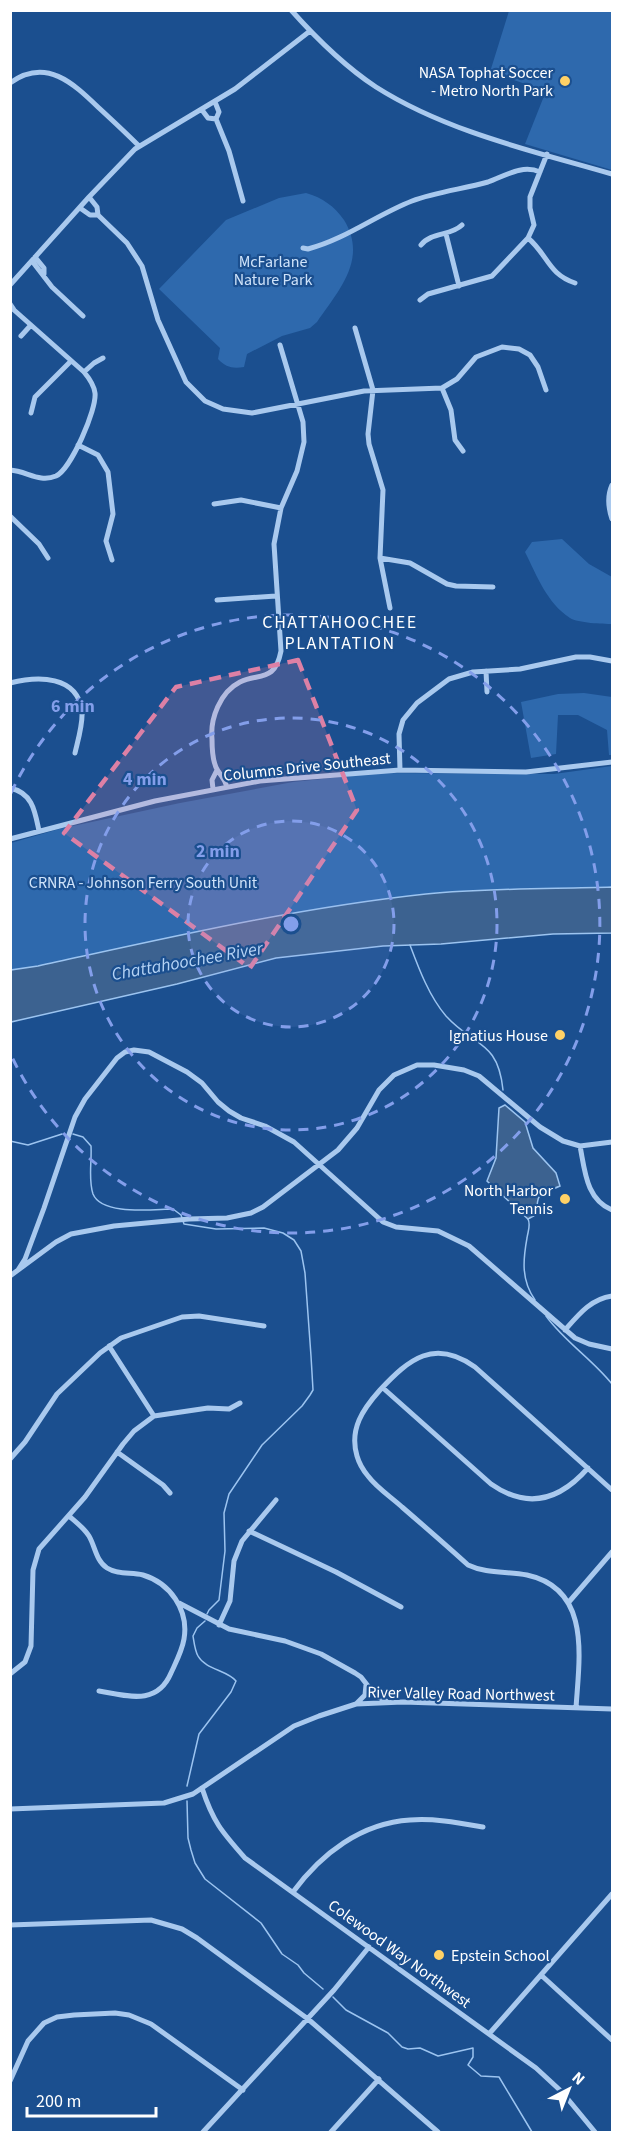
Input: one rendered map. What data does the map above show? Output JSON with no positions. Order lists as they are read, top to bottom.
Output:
{
  "streets": {
    "street": ["Columns Drive Southeast", "River Valley Road Northwest", "Colewood Way Northwest"]
  },
  "crossings": [
    ["River Valley Road Northwest", "Colewood Way Northwest"]
  ],
  "districts": ["CHATTAHOOCHEE PLANTATION"],
  "water": ["Chattahoochee River"],
  "parks": ["McFarlane Nature Park", "CRNRA - Johnson Ferry South Unit"],
  "places": [
    "NASA Tophat Soccer - Metro North Park",
    "Ignatius House",
    "North Harbor Tennis",
    "Epstein School"
  ],
  "scale_bar": "200 m",
  "north": "top right",
  "rings": ["6 min", "4 min", "2 min"]
}
